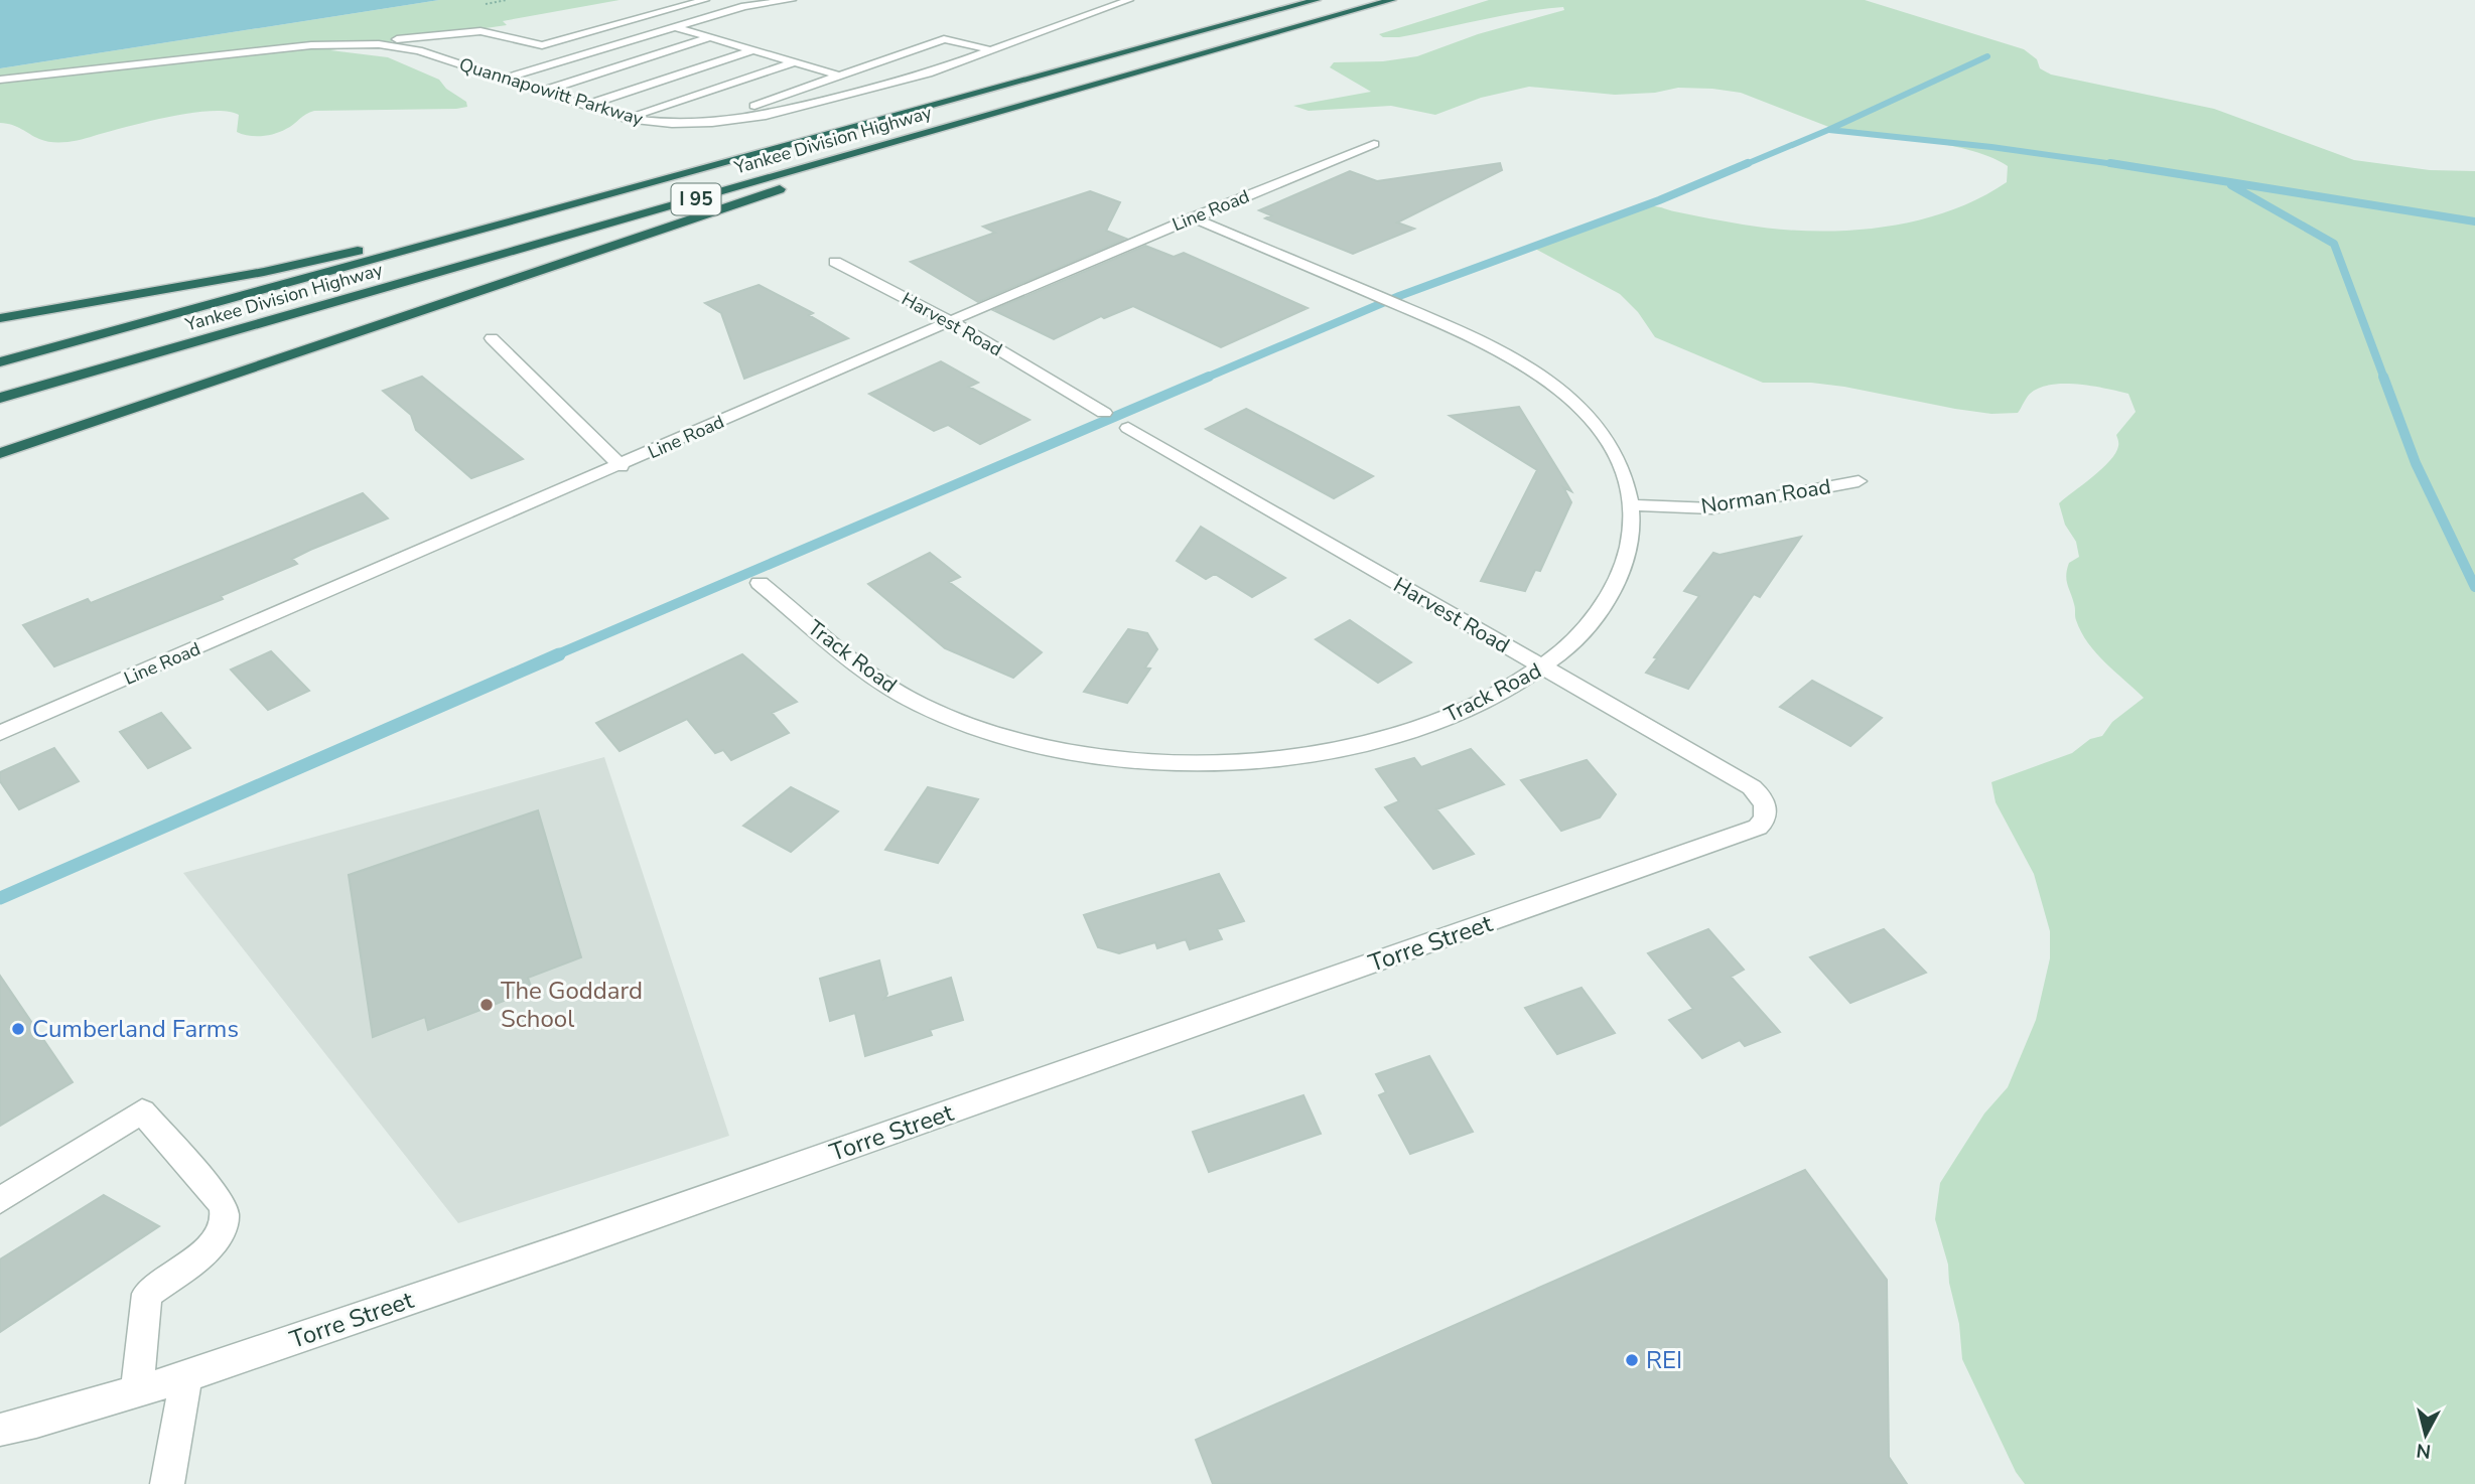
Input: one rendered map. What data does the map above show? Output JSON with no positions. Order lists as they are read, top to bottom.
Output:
{
  "streets": {
    "highway": ["Yankee Division Highway", "I 95"],
    "street": [
      "Quannapowitt Parkway",
      "Line Road",
      "Harvest Road",
      "Norman Road",
      "Track Road",
      "Torre Street"
    ]
  },
  "crossings": [
    ["Line Road", "Harvest Road"],
    ["Line Road", "Track Road"],
    ["Harvest Road", "Track Road"],
    ["Harvest Road", "Torre Street"],
    ["Norman Road", "Track Road"]
  ],
  "places": ["The Goddard School", "Cumberland Farms", "REI"],
  "north": "bottom"
}
